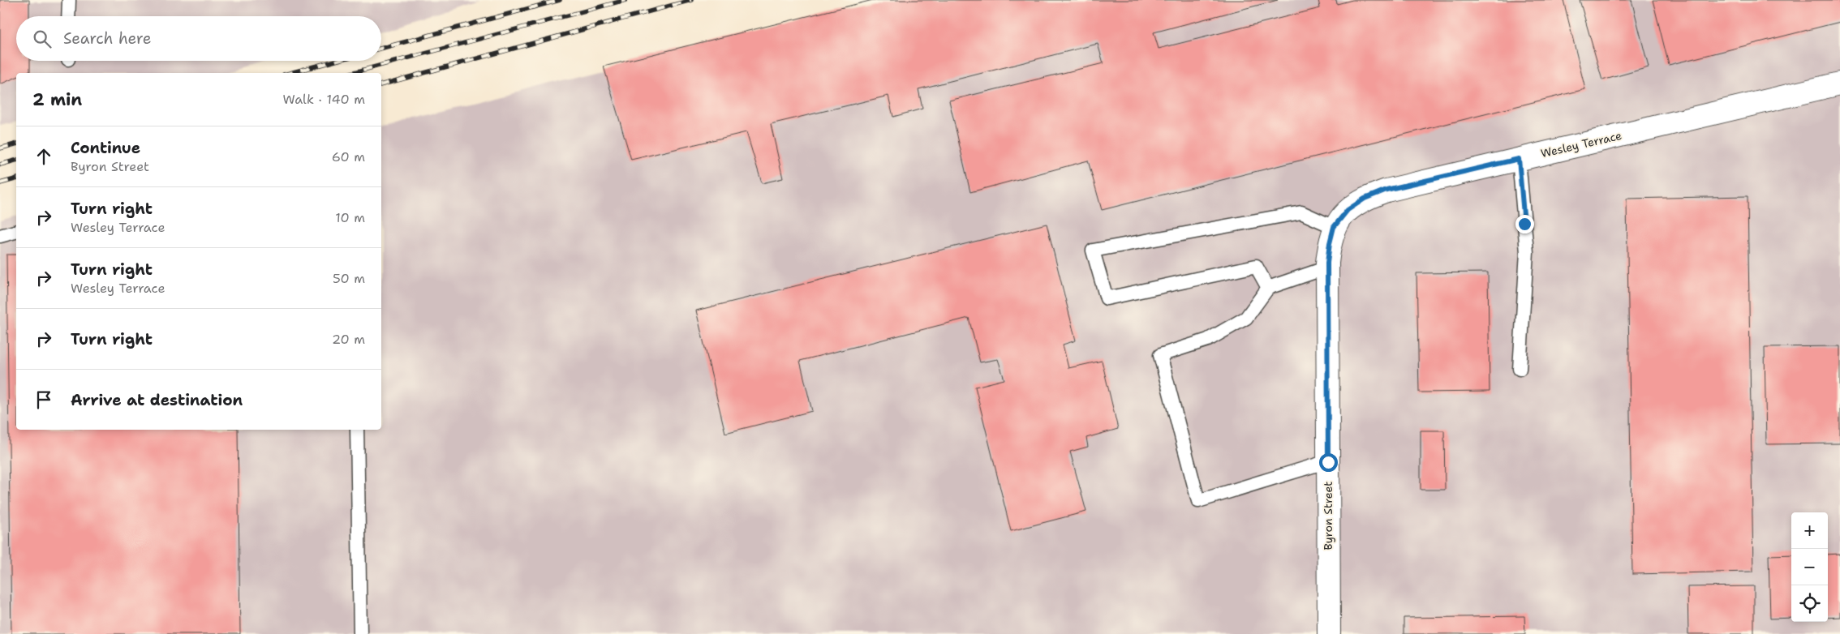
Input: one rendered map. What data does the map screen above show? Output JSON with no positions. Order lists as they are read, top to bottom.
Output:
{
  "streets": {
    "street": ["Wesley Terrace", "Byron Street"]
  },
  "crossings": [
    ["Wesley Terrace", "Byron Street"]
  ],
  "page": {
    "search": "Search here",
    "heading": ["2 min", "Walk · 140 m"],
    "list": [
      ["Continue", "Byron Street", "60 m"],
      ["Turn right", "Wesley Terrace", "10 m"],
      ["Turn right", "Wesley Terrace", "50 m"],
      ["Turn right", "20 m"],
      "Arrive at destination"
    ],
    "map_buttons": ["+", "−"]
  }
}
